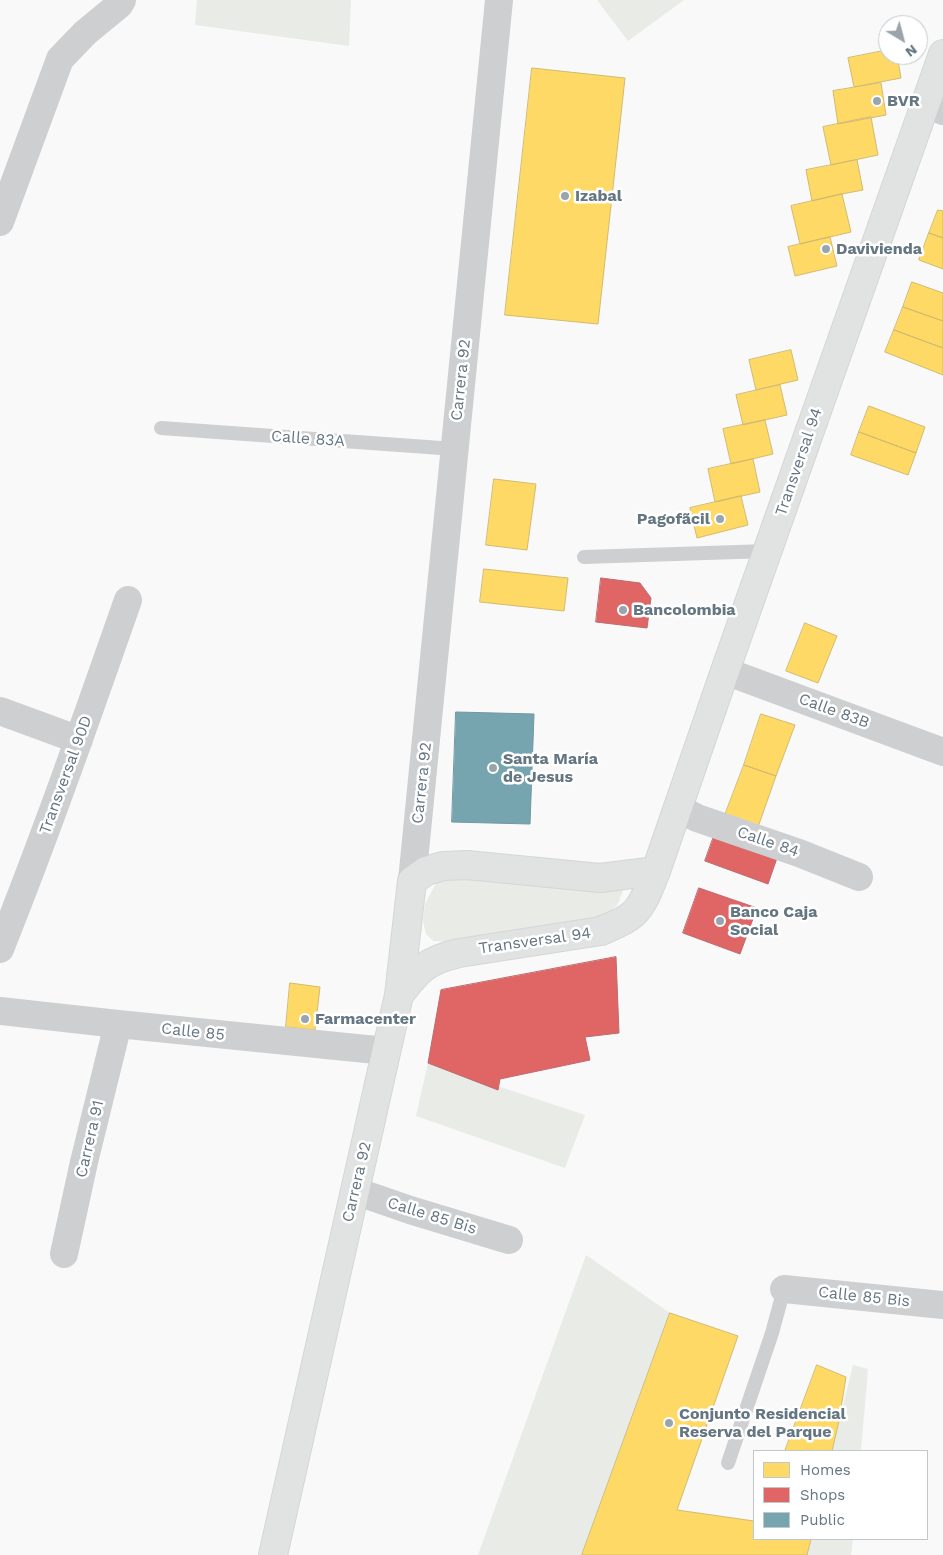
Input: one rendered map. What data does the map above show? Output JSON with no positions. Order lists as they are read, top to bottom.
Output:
{
  "streets": {
    "main road": ["Carrera 92", "Transversal 94"],
    "street": [
      "Calle 83B",
      "Transversal 90D",
      "Calle 84",
      "Calle 85",
      "Carrera 91",
      "Calle 85 Bis"
    ],
    "lane": ["Calle 83A"]
  },
  "crossings": [
    ["Carrera 92", "Calle 83A"],
    ["Carrera 92", "Transversal 94"],
    ["Carrera 92", "Calle 85"],
    ["Carrera 92", "Calle 85 Bis"],
    ["Transversal 94", "Calle 83B"],
    ["Transversal 94", "Calle 84"],
    ["Calle 85", "Carrera 91"]
  ],
  "places": [
    "BVR",
    "Izabal",
    "Davivienda",
    "Pagofãcil",
    "Bancolombia",
    "Santa María de Jesus",
    "Banco Caja Social",
    "Farmacenter",
    "Conjunto Residencial Reserva del Parque"
  ],
  "legend": ["Homes", "Shops", "Public"],
  "north": "bottom right"
}
